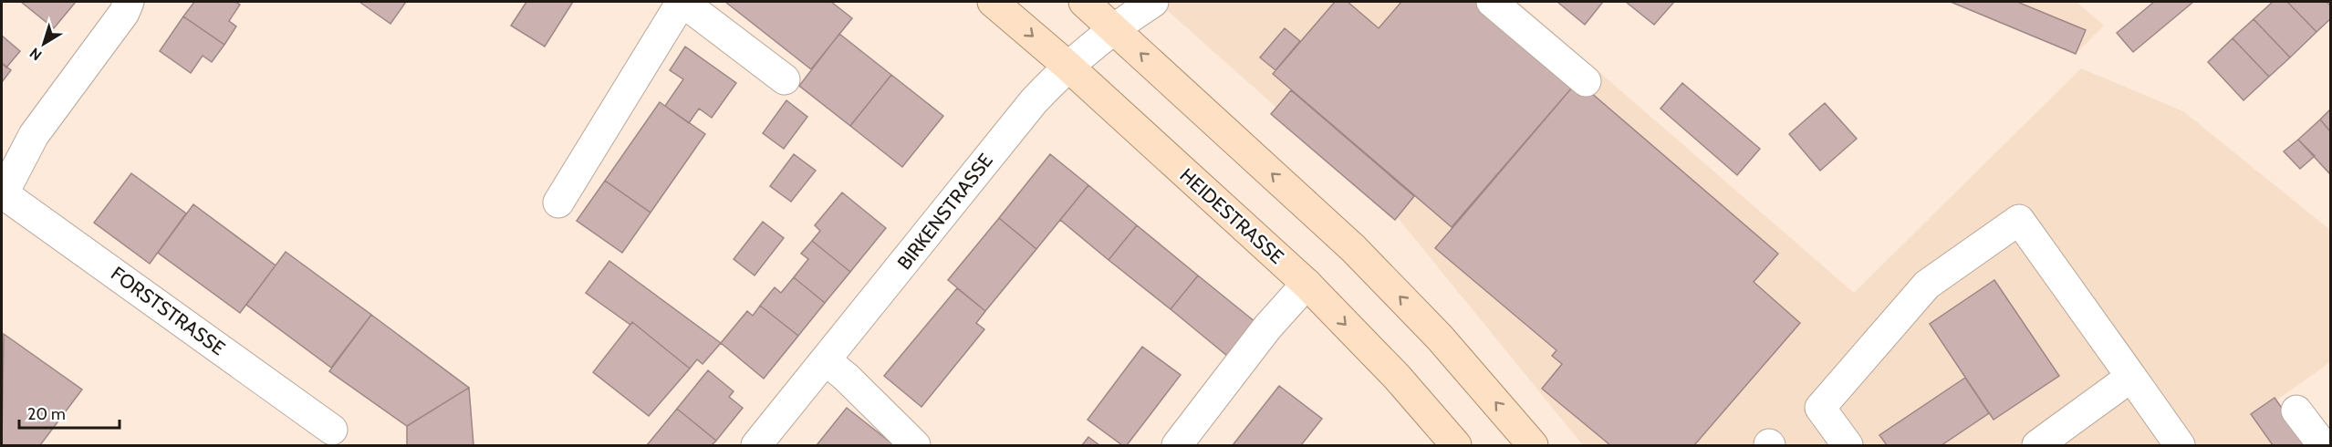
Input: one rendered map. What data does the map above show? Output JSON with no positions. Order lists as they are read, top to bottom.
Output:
{
  "streets": {
    "main road": ["HEIDESTRASSE"],
    "street": ["BIRKENSTRASSE", "FORSTSTRASSE"]
  },
  "crossings": [
    ["BIRKENSTRASSE", "HEIDESTRASSE"]
  ],
  "scale_bar": "20 m",
  "north": "bottom left"
}
